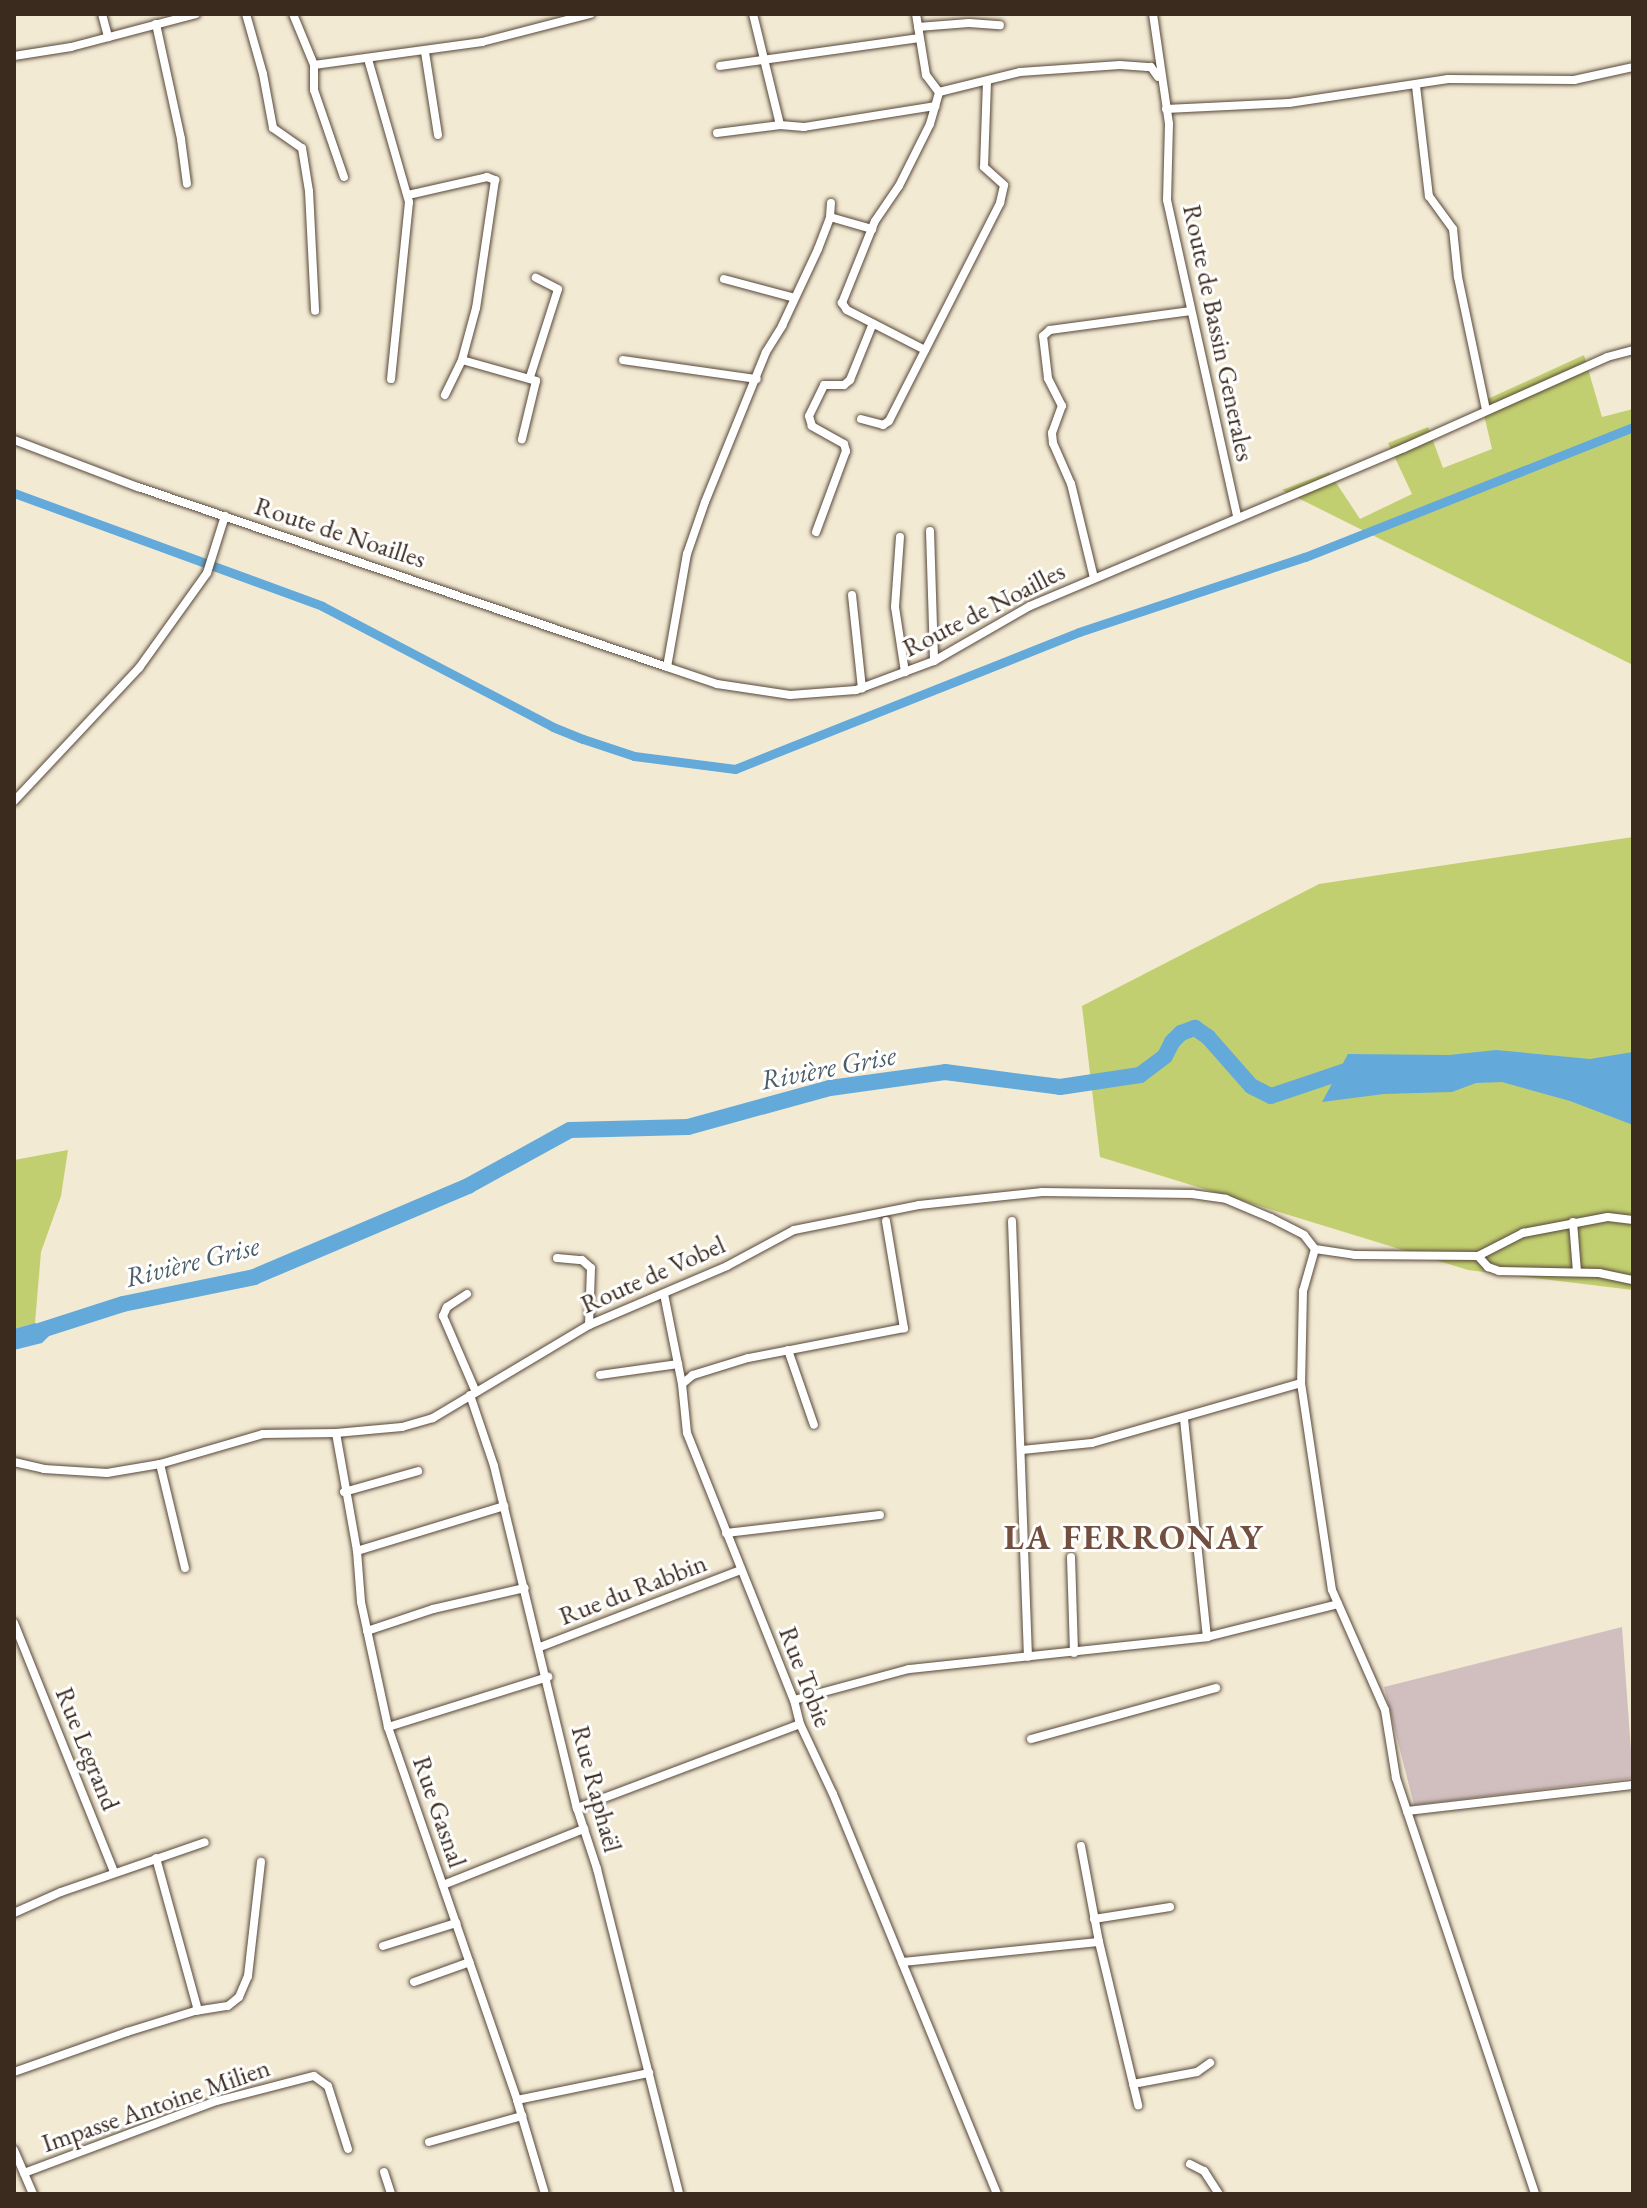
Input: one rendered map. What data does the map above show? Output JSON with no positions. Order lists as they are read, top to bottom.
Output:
{
  "streets": {
    "street": [
      "Route de Bassin Generales",
      "Route de Noailles",
      "Route de Vobel",
      "Rue du Rabbin",
      "Rue Tobie",
      "Rue Legrand",
      "Rue Raphaël",
      "Rue Gasnal",
      "Impasse Antoine Milien"
    ]
  },
  "crossings": [
    ["Route de Bassin Generales", "Route de Noailles"],
    ["Route de Vobel", "Rue Tobie"],
    ["Route de Vobel", "Rue Raphaël"],
    ["Route de Vobel", "Rue Gasnal"],
    ["Rue du Rabbin", "Rue Tobie"],
    ["Rue du Rabbin", "Rue Raphaël"]
  ],
  "districts": ["LA FERRONAY"],
  "water": ["Rivière Grise"]
}
